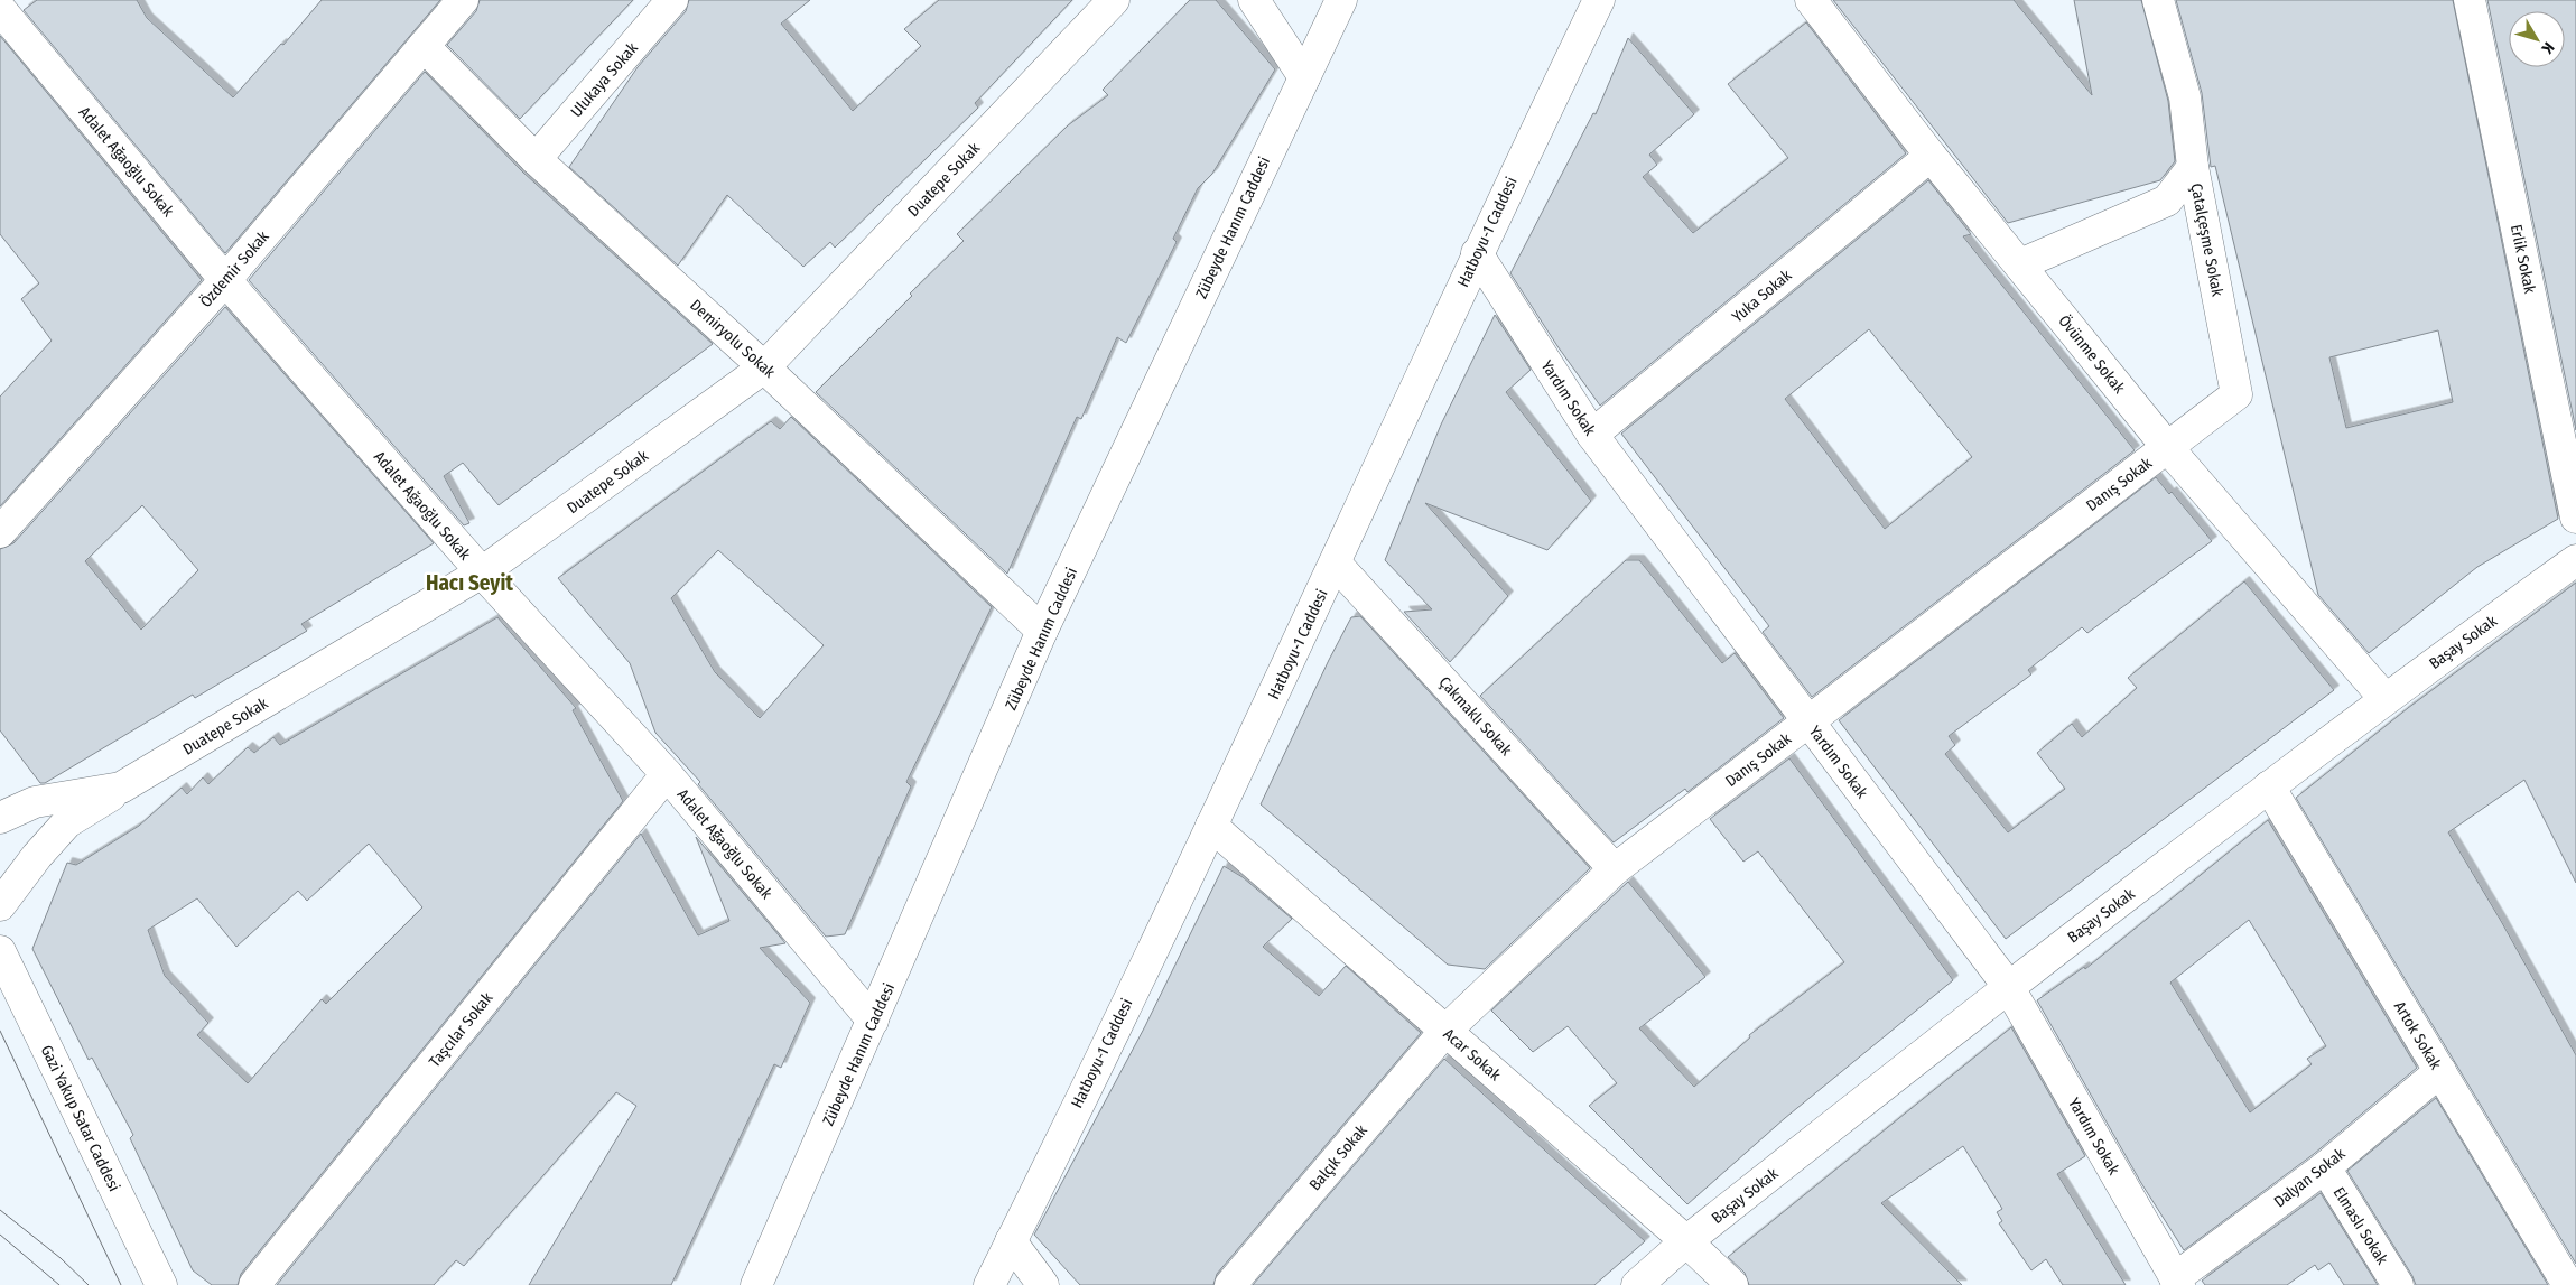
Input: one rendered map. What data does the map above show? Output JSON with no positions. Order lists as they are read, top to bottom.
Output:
{
  "streets": {
    "street": [
      "Ulukaya Sokak",
      "Adalet Ağaoğlu Sokak",
      "Duatepe Sokak",
      "Zübeyde Hanım Caddesi",
      "Hatboyu-1 Caddesi",
      "Çatalçeşme Sokak",
      "Erlik Sokak",
      "Özdemir Sokak",
      "Yuka Sokak",
      "Demiryolu Sokak",
      "Övünme Sokak",
      "Yardım Sokak",
      "Danış Sokak",
      "Başay Sokak",
      "Çakmaklı Sokak",
      "Taşcılar Sokak",
      "Artok Sokak",
      "Acar Sokak",
      "Gazi Yakup Satar Caddesi",
      "Balçık Sokak",
      "Dalyan Sokak",
      "Elmaslı Sokak"
    ]
  },
  "crossings": [
    ["Ulukaya Sokak", "Demiryolu Sokak"],
    ["Adalet Ağaoğlu Sokak", "Duatepe Sokak"],
    ["Adalet Ağaoğlu Sokak", "Zübeyde Hanım Caddesi"],
    ["Adalet Ağaoğlu Sokak", "Özdemir Sokak"],
    ["Adalet Ağaoğlu Sokak", "Taşcılar Sokak"],
    ["Duatepe Sokak", "Demiryolu Sokak"],
    ["Zübeyde Hanım Caddesi", "Demiryolu Sokak"],
    ["Hatboyu-1 Caddesi", "Yardım Sokak"],
    ["Hatboyu-1 Caddesi", "Çakmaklı Sokak"],
    ["Hatboyu-1 Caddesi", "Acar Sokak"],
    ["Çatalçeşme Sokak", "Övünme Sokak"],
    ["Çatalçeşme Sokak", "Danış Sokak"],
    ["Özdemir Sokak", "Demiryolu Sokak"],
    ["Yuka Sokak", "Övünme Sokak"],
    ["Yuka Sokak", "Yardım Sokak"],
    ["Övünme Sokak", "Danış Sokak"],
    ["Övünme Sokak", "Başay Sokak"],
    ["Yardım Sokak", "Danış Sokak"],
    ["Yardım Sokak", "Başay Sokak"],
    ["Yardım Sokak", "Dalyan Sokak"],
    ["Danış Sokak", "Çakmaklı Sokak"],
    ["Danış Sokak", "Acar Sokak"],
    ["Danış Sokak", "Balçık Sokak"],
    ["Başay Sokak", "Artok Sokak"],
    ["Başay Sokak", "Acar Sokak"],
    ["Artok Sokak", "Dalyan Sokak"],
    ["Acar Sokak", "Balçık Sokak"],
    ["Dalyan Sokak", "Elmaslı Sokak"]
  ],
  "districts": ["Hacı Seyit"],
  "north": "bottom right"
}
